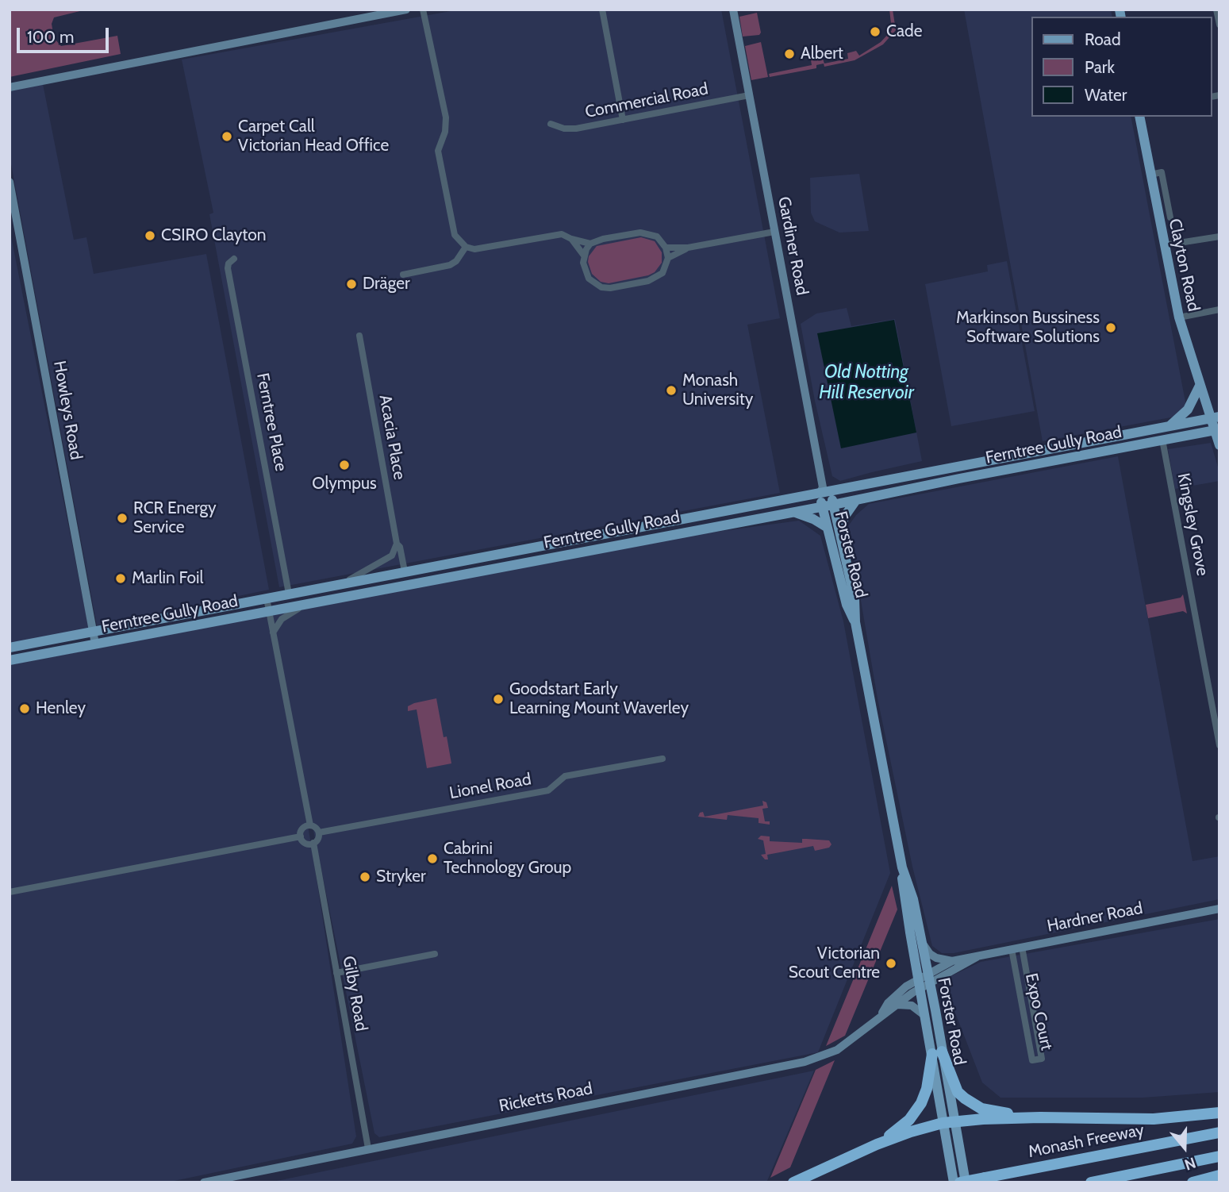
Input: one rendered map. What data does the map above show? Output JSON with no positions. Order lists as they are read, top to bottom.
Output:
{
  "streets": {
    "highway": ["Monash Freeway"],
    "main road": ["Clayton Road", "Ferntree Gully Road", "Forster Road"],
    "street": [
      "Commercial Road",
      "Gardiner Road",
      "Howleys Road",
      "Ferntree Place",
      "Acacia Place",
      "Kingsley Grove",
      "Lionel Road",
      "Hardner Road",
      "Gilby Road",
      "Expo Court",
      "Ricketts Road"
    ]
  },
  "crossings": [
    ["Commercial Road", "Gardiner Road"],
    ["Gardiner Road", "Ferntree Gully Road"],
    ["Gardiner Road", "Forster Road"],
    ["Clayton Road", "Ferntree Gully Road"],
    ["Howleys Road", "Ferntree Gully Road"],
    ["Ferntree Place", "Ferntree Gully Road"],
    ["Acacia Place", "Ferntree Gully Road"],
    ["Ferntree Gully Road", "Kingsley Grove"],
    ["Ferntree Gully Road", "Forster Road"],
    ["Forster Road", "Hardner Road"],
    ["Forster Road", "Ricketts Road"],
    ["Lionel Road", "Gilby Road"],
    ["Hardner Road", "Expo Court"],
    ["Hardner Road", "Ricketts Road"],
    ["Gilby Road", "Ricketts Road"]
  ],
  "water": ["Old Notting Hill Reservoir"],
  "places": [
    "Cade",
    "Albert",
    "Carpet Call Victorian Head Office",
    "CSIRO Clayton",
    "Dräger",
    "Markinson Bussiness Software Solutions",
    "Monash University",
    "Olympus",
    "RCR Energy Service",
    "Marlin Foil",
    "Goodstart Early Learning Mount Waverley",
    "Henley",
    "Cabrini Technology Group",
    "Stryker",
    "Victorian Scout Centre"
  ],
  "legend": ["Road", "Park", "Water"],
  "scale_bar": "100 m",
  "north": "bottom"
}
